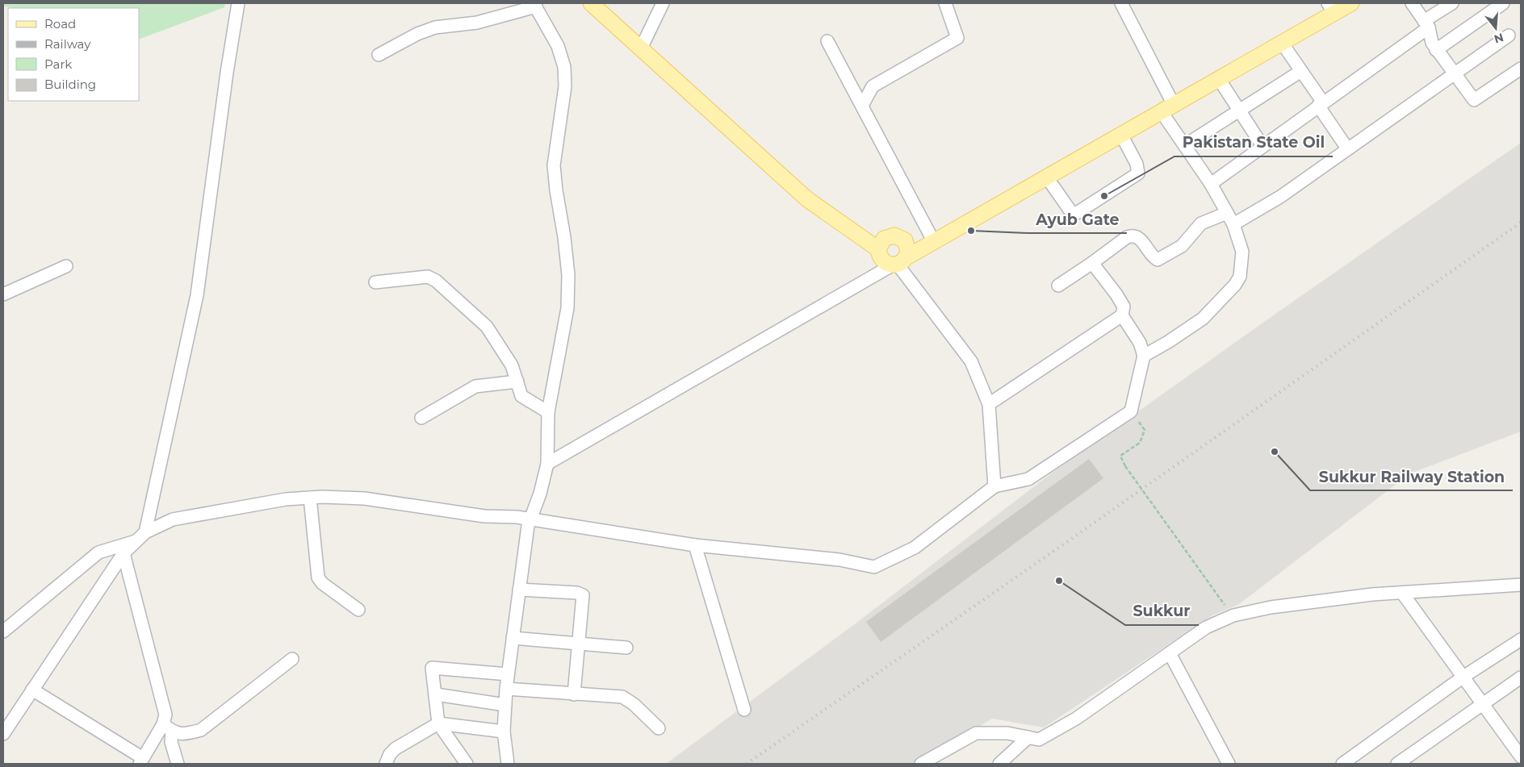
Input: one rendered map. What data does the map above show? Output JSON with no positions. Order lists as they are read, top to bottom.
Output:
{
  "places": [
    "Pakistan State Oil",
    "Ayub Gate",
    "Sukkur Railway Station",
    "Sukkur"
  ],
  "legend": [
    "Road",
    "Railway",
    "Park",
    "Building"
  ],
  "north": "bottom"
}
